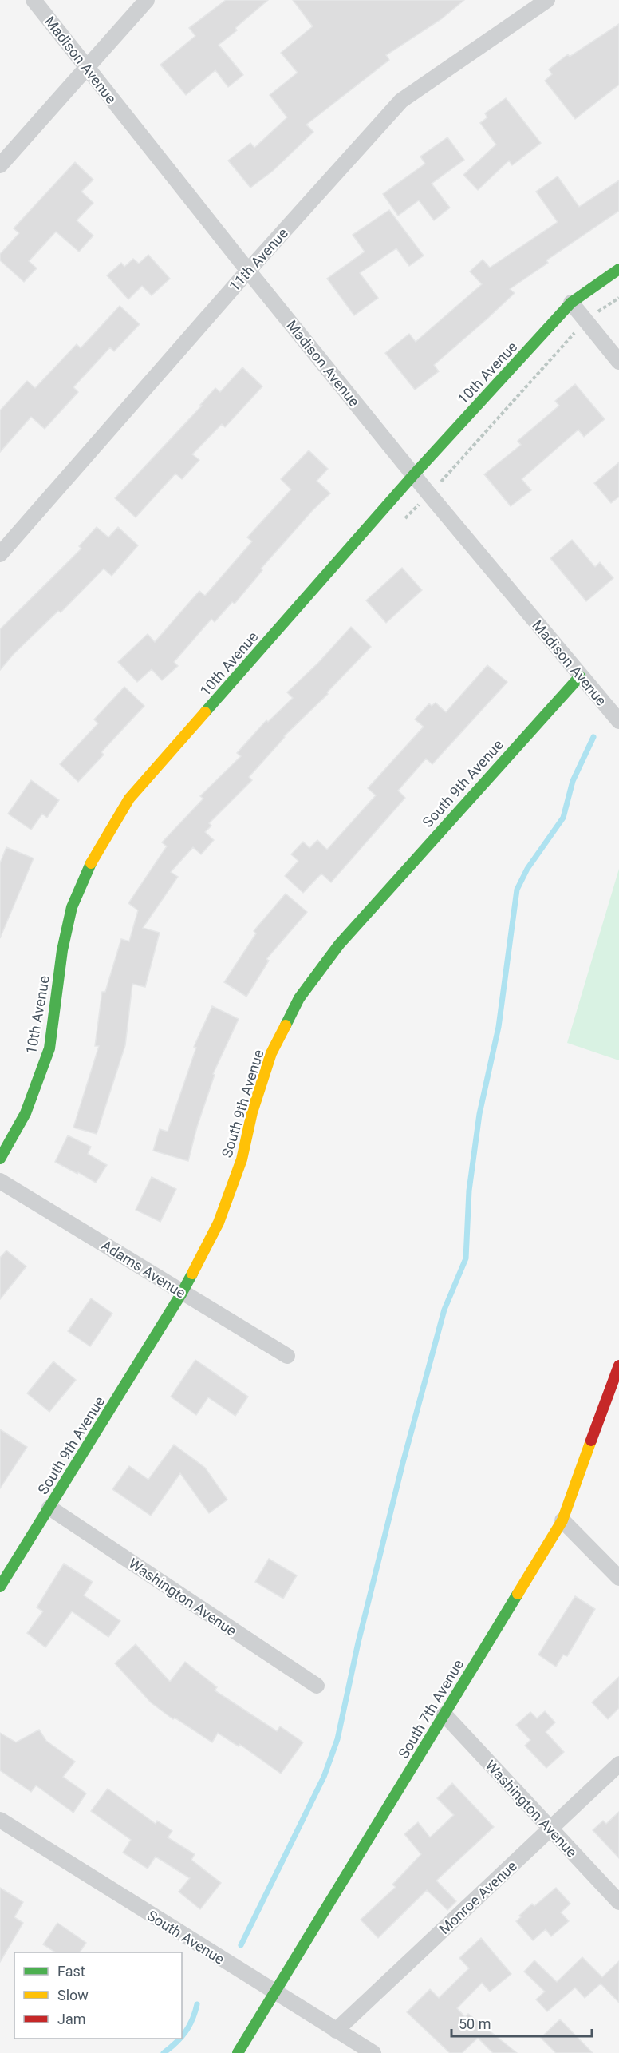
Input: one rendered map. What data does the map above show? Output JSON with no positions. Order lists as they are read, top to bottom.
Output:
{
  "streets": {
    "street": [
      "Madison Avenue",
      "11th Avenue",
      "10th Avenue",
      "South 9th Avenue",
      "Adams Avenue",
      "Washington Avenue",
      "South 7th Avenue",
      "Monroe Avenue",
      "South Avenue"
    ]
  },
  "crossings": [
    ["Madison Avenue", "11th Avenue"],
    ["Madison Avenue", "10th Avenue"],
    ["Madison Avenue", "South 9th Avenue"],
    ["South 9th Avenue", "Adams Avenue"],
    ["South 9th Avenue", "Washington Avenue"],
    ["Washington Avenue", "South 7th Avenue"],
    ["Washington Avenue", "Monroe Avenue"],
    ["South 7th Avenue", "South Avenue"],
    ["Monroe Avenue", "South Avenue"]
  ],
  "legend": ["Fast", "Slow", "Jam"],
  "scale_bar": "50 m"
}
